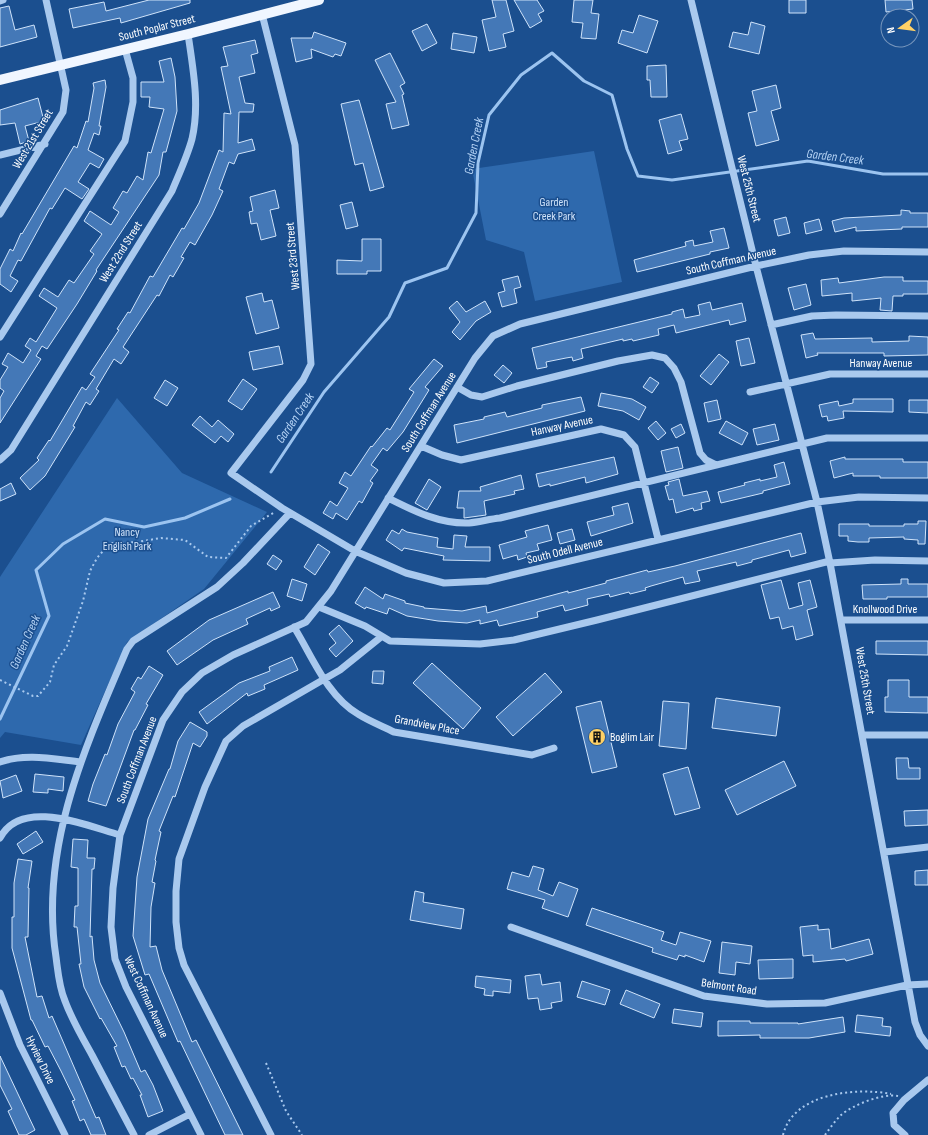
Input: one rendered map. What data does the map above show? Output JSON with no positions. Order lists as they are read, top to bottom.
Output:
{
  "streets": {
    "main road": ["South Poplar Street"],
    "street": [
      "West 21st Street",
      "West 25th Street",
      "West 22nd Street",
      "West 23rd Street",
      "South Coffman Avenue",
      "Hanway Avenue",
      "South Odell Avenue",
      "Knollwood Drive",
      "Grandview Place",
      "Belmont Road",
      "West Coffman Avenue",
      "Hyview Drive"
    ]
  },
  "crossings": [
    ["South Poplar Street", "West 21st Street"],
    ["South Poplar Street", "West 22nd Street"],
    ["South Poplar Street", "West 23rd Street"],
    ["West 25th Street", "South Coffman Avenue"],
    ["West 25th Street", "Hanway Avenue"],
    ["West 25th Street", "South Odell Avenue"],
    ["West 25th Street", "Knollwood Drive"],
    ["West 25th Street", "Belmont Road"],
    ["West 23rd Street", "South Odell Avenue"],
    ["South Coffman Avenue", "Hanway Avenue"],
    ["South Coffman Avenue", "South Odell Avenue"],
    ["South Coffman Avenue", "Grandview Place"],
    ["South Coffman Avenue", "West Coffman Avenue"],
    ["Hanway Avenue", "South Odell Avenue"]
  ],
  "water": ["Garden Creek"],
  "parks": ["Garden Creek Park", "Nancy English Park"],
  "places": {
    "building": ["Boglim Lair"]
  },
  "north": "left"
}
